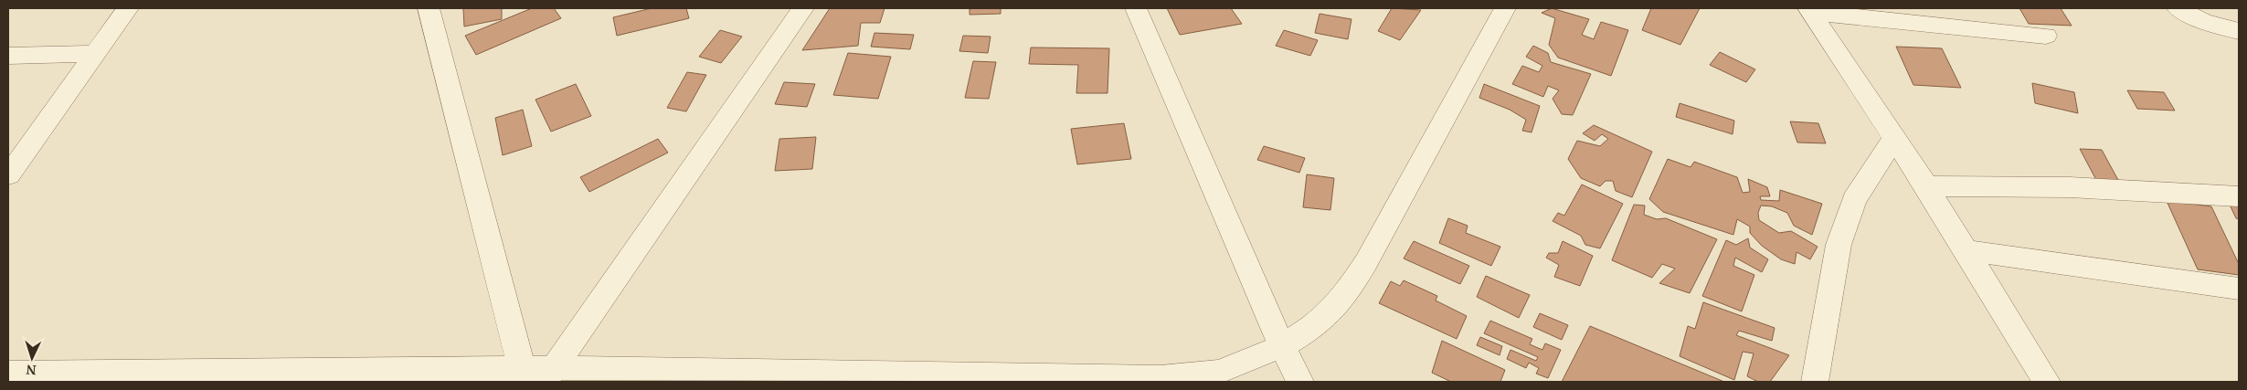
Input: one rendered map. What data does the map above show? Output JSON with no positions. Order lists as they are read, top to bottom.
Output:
{
  "north": "bottom"
}
